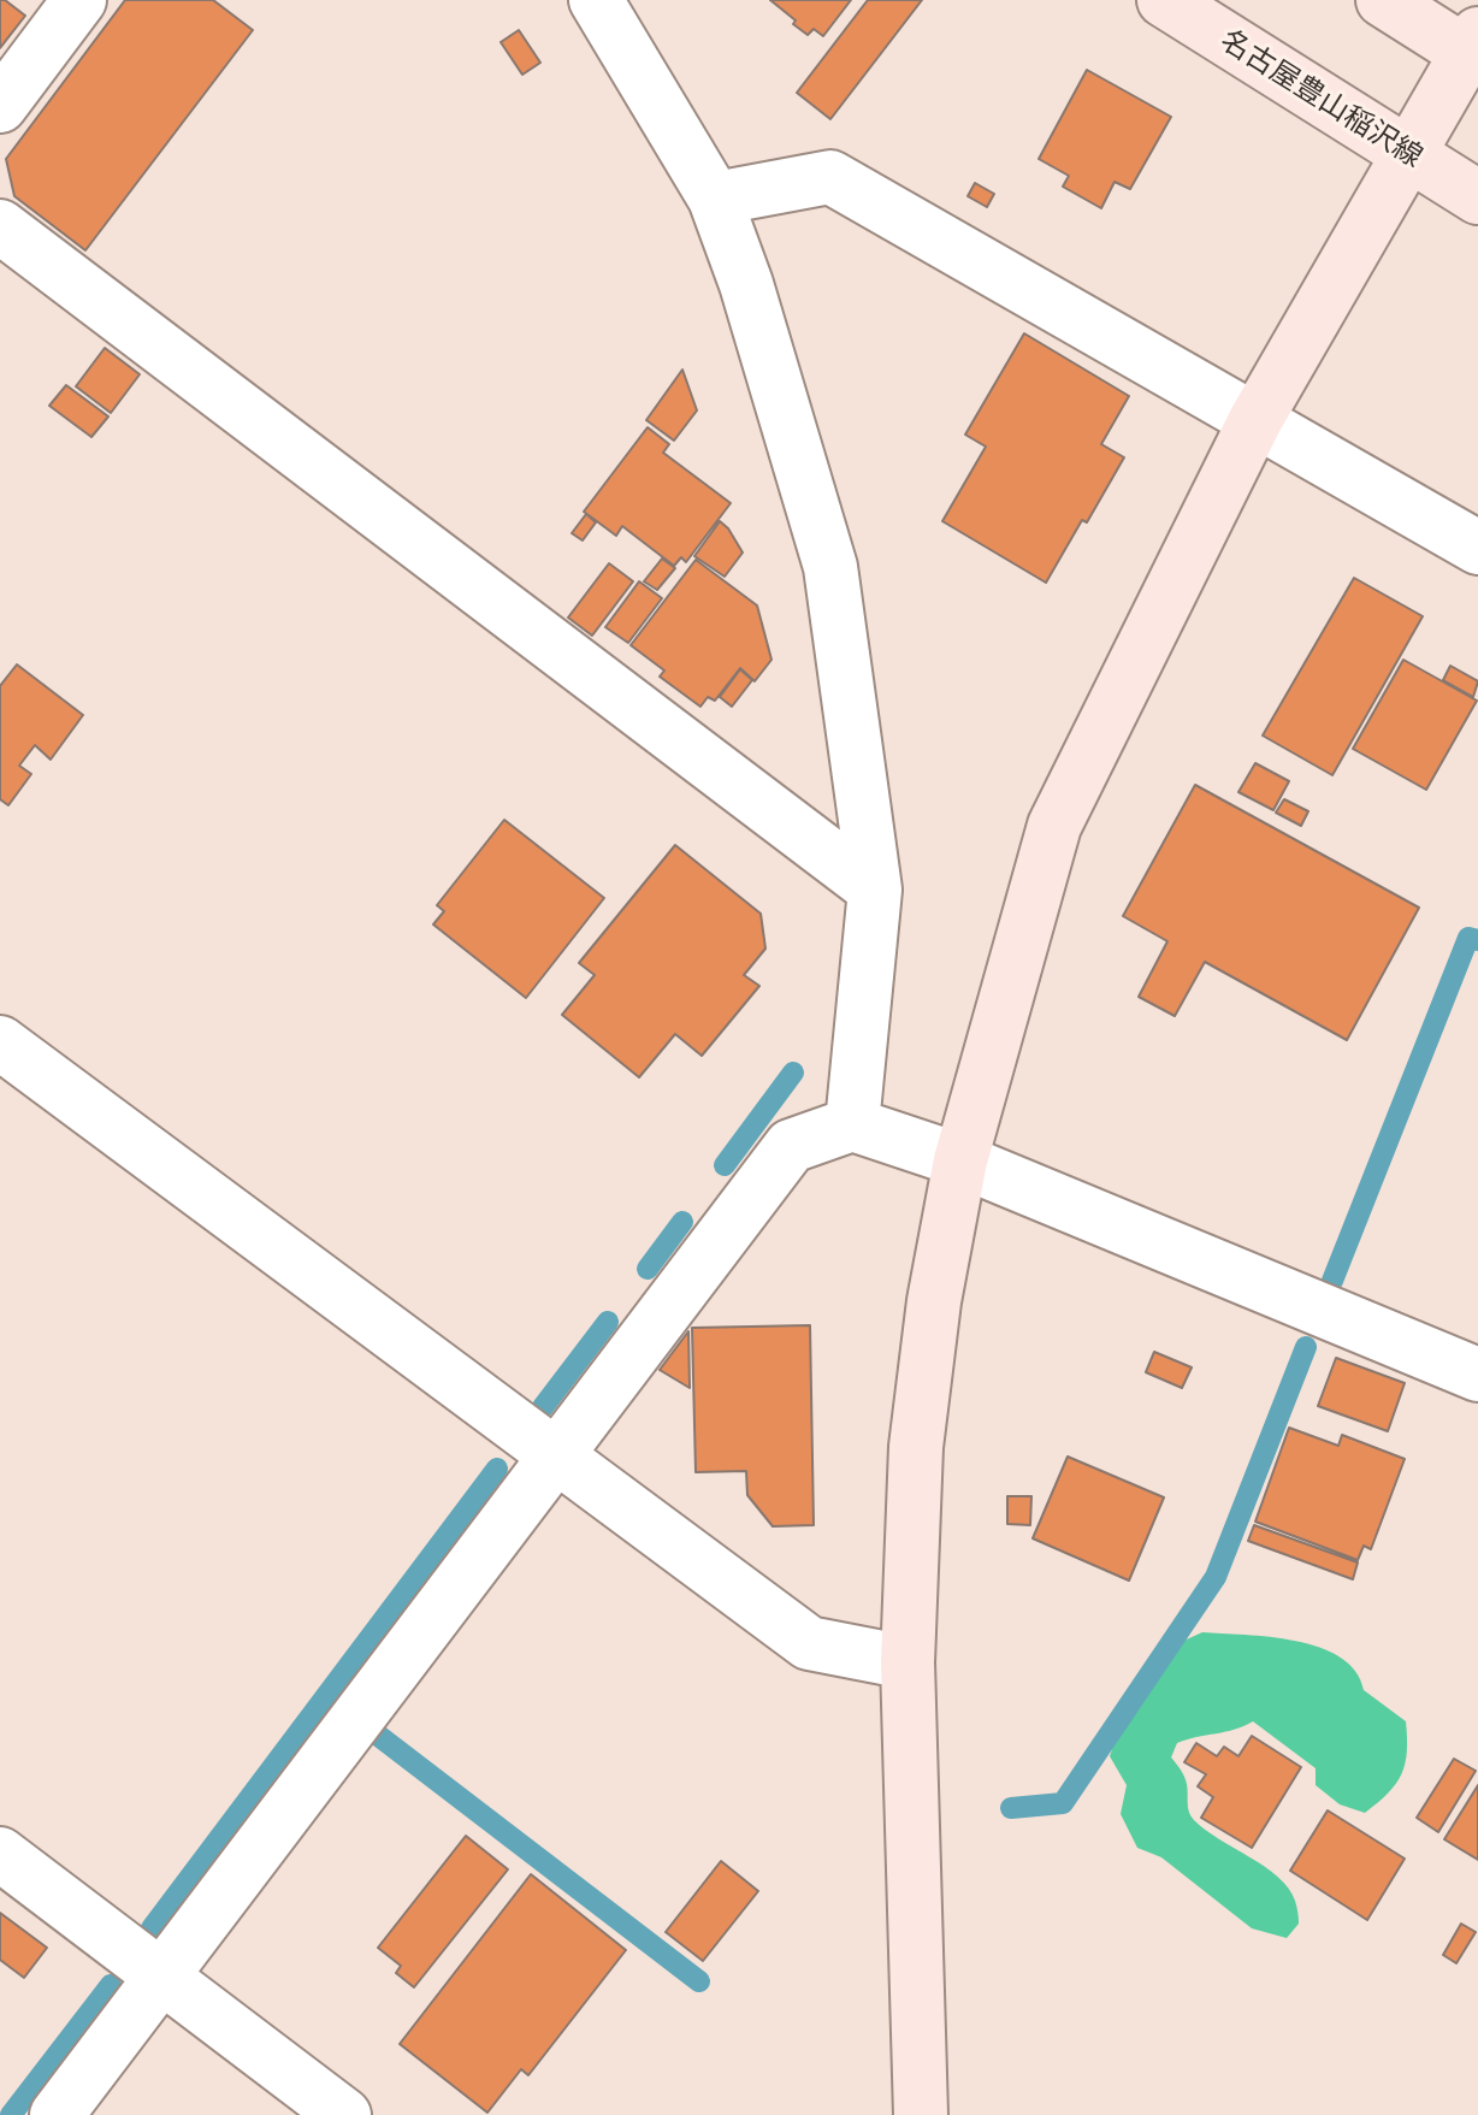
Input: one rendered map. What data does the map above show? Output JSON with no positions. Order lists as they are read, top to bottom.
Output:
{
  "streets": {
    "street": ["名古屋豊山稲沢線"]
  }
}
